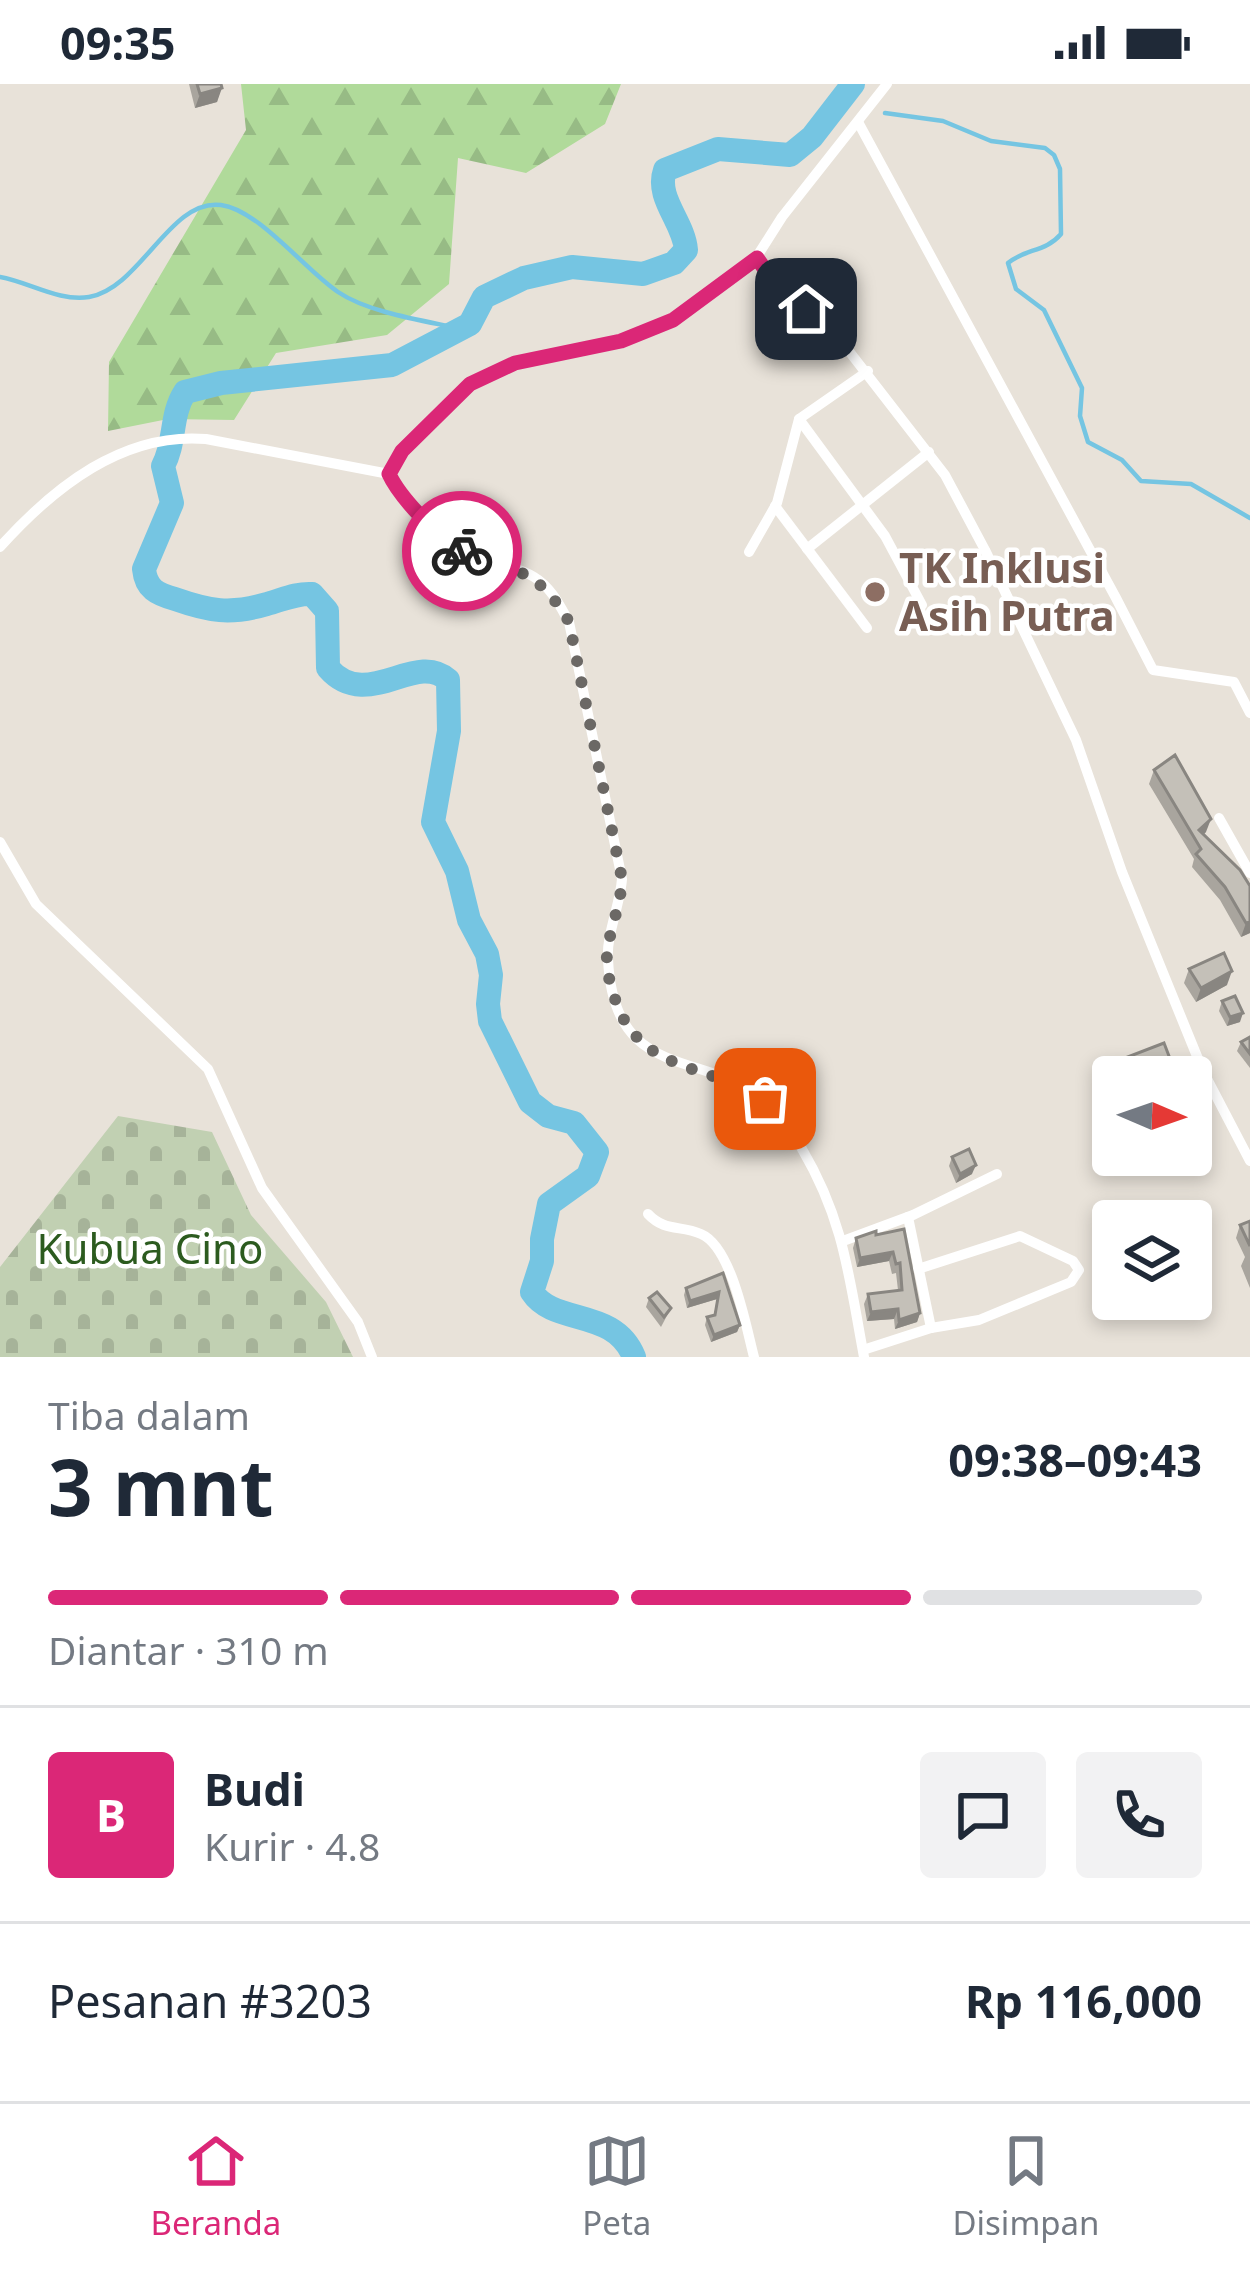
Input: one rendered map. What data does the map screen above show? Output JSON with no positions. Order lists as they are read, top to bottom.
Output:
{
  "parks": ["Kubua Cino"],
  "places": ["TK Inklusi Asih Putra"],
  "north": "right",
  "page": {
    "status": "09:35",
    "heading": ["3 mnt", "Tiba dalam", "09:38–09:43"],
    "panel": [
      "Budi",
      "Kurir · 4.8",
      "Pesanan #3203",
      "Rp 116,000"
    ],
    "bar": "Diantar · 310 m",
    "round": "B",
    "tabs": ["Beranda", "Peta", "Disimpan"]
  }
}
